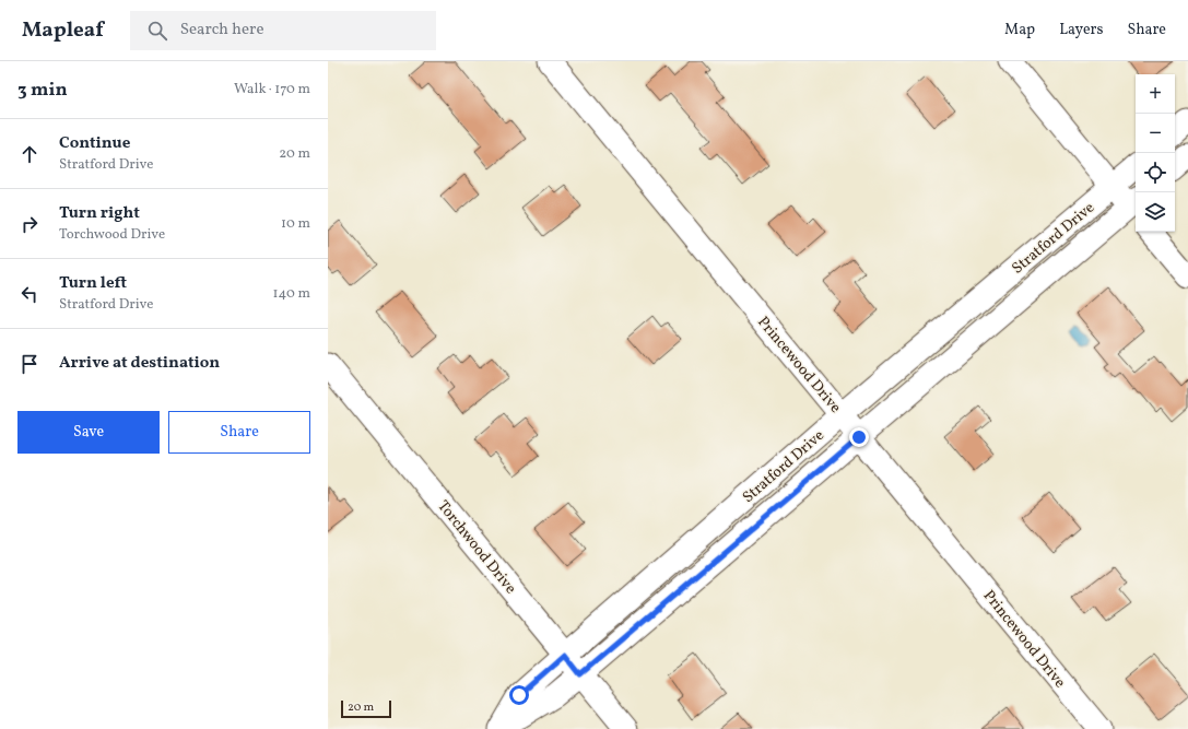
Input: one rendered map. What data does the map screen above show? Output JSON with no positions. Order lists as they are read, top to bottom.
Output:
{
  "streets": {
    "street": ["Stratford Drive", "Princewood Drive", "Torchwood Drive"]
  },
  "crossings": [
    ["Stratford Drive", "Princewood Drive"],
    ["Stratford Drive", "Torchwood Drive"]
  ],
  "scale_bar": "20 m",
  "page": {
    "header": "Mapleaf",
    "search": "Search here",
    "nav": ["Map", "Layers", "Share"],
    "heading": ["3 min", "Walk · 170 m"],
    "map_buttons": ["+", "−"],
    "list": [
      ["Continue", "Stratford Drive", "20 m"],
      ["Turn right", "Torchwood Drive", "10 m"],
      ["Turn left", "Stratford Drive", "140 m"],
      "Arrive at destination"
    ],
    "buttons": ["Save", "Share"],
    "scale": "20 m"
  }
}
